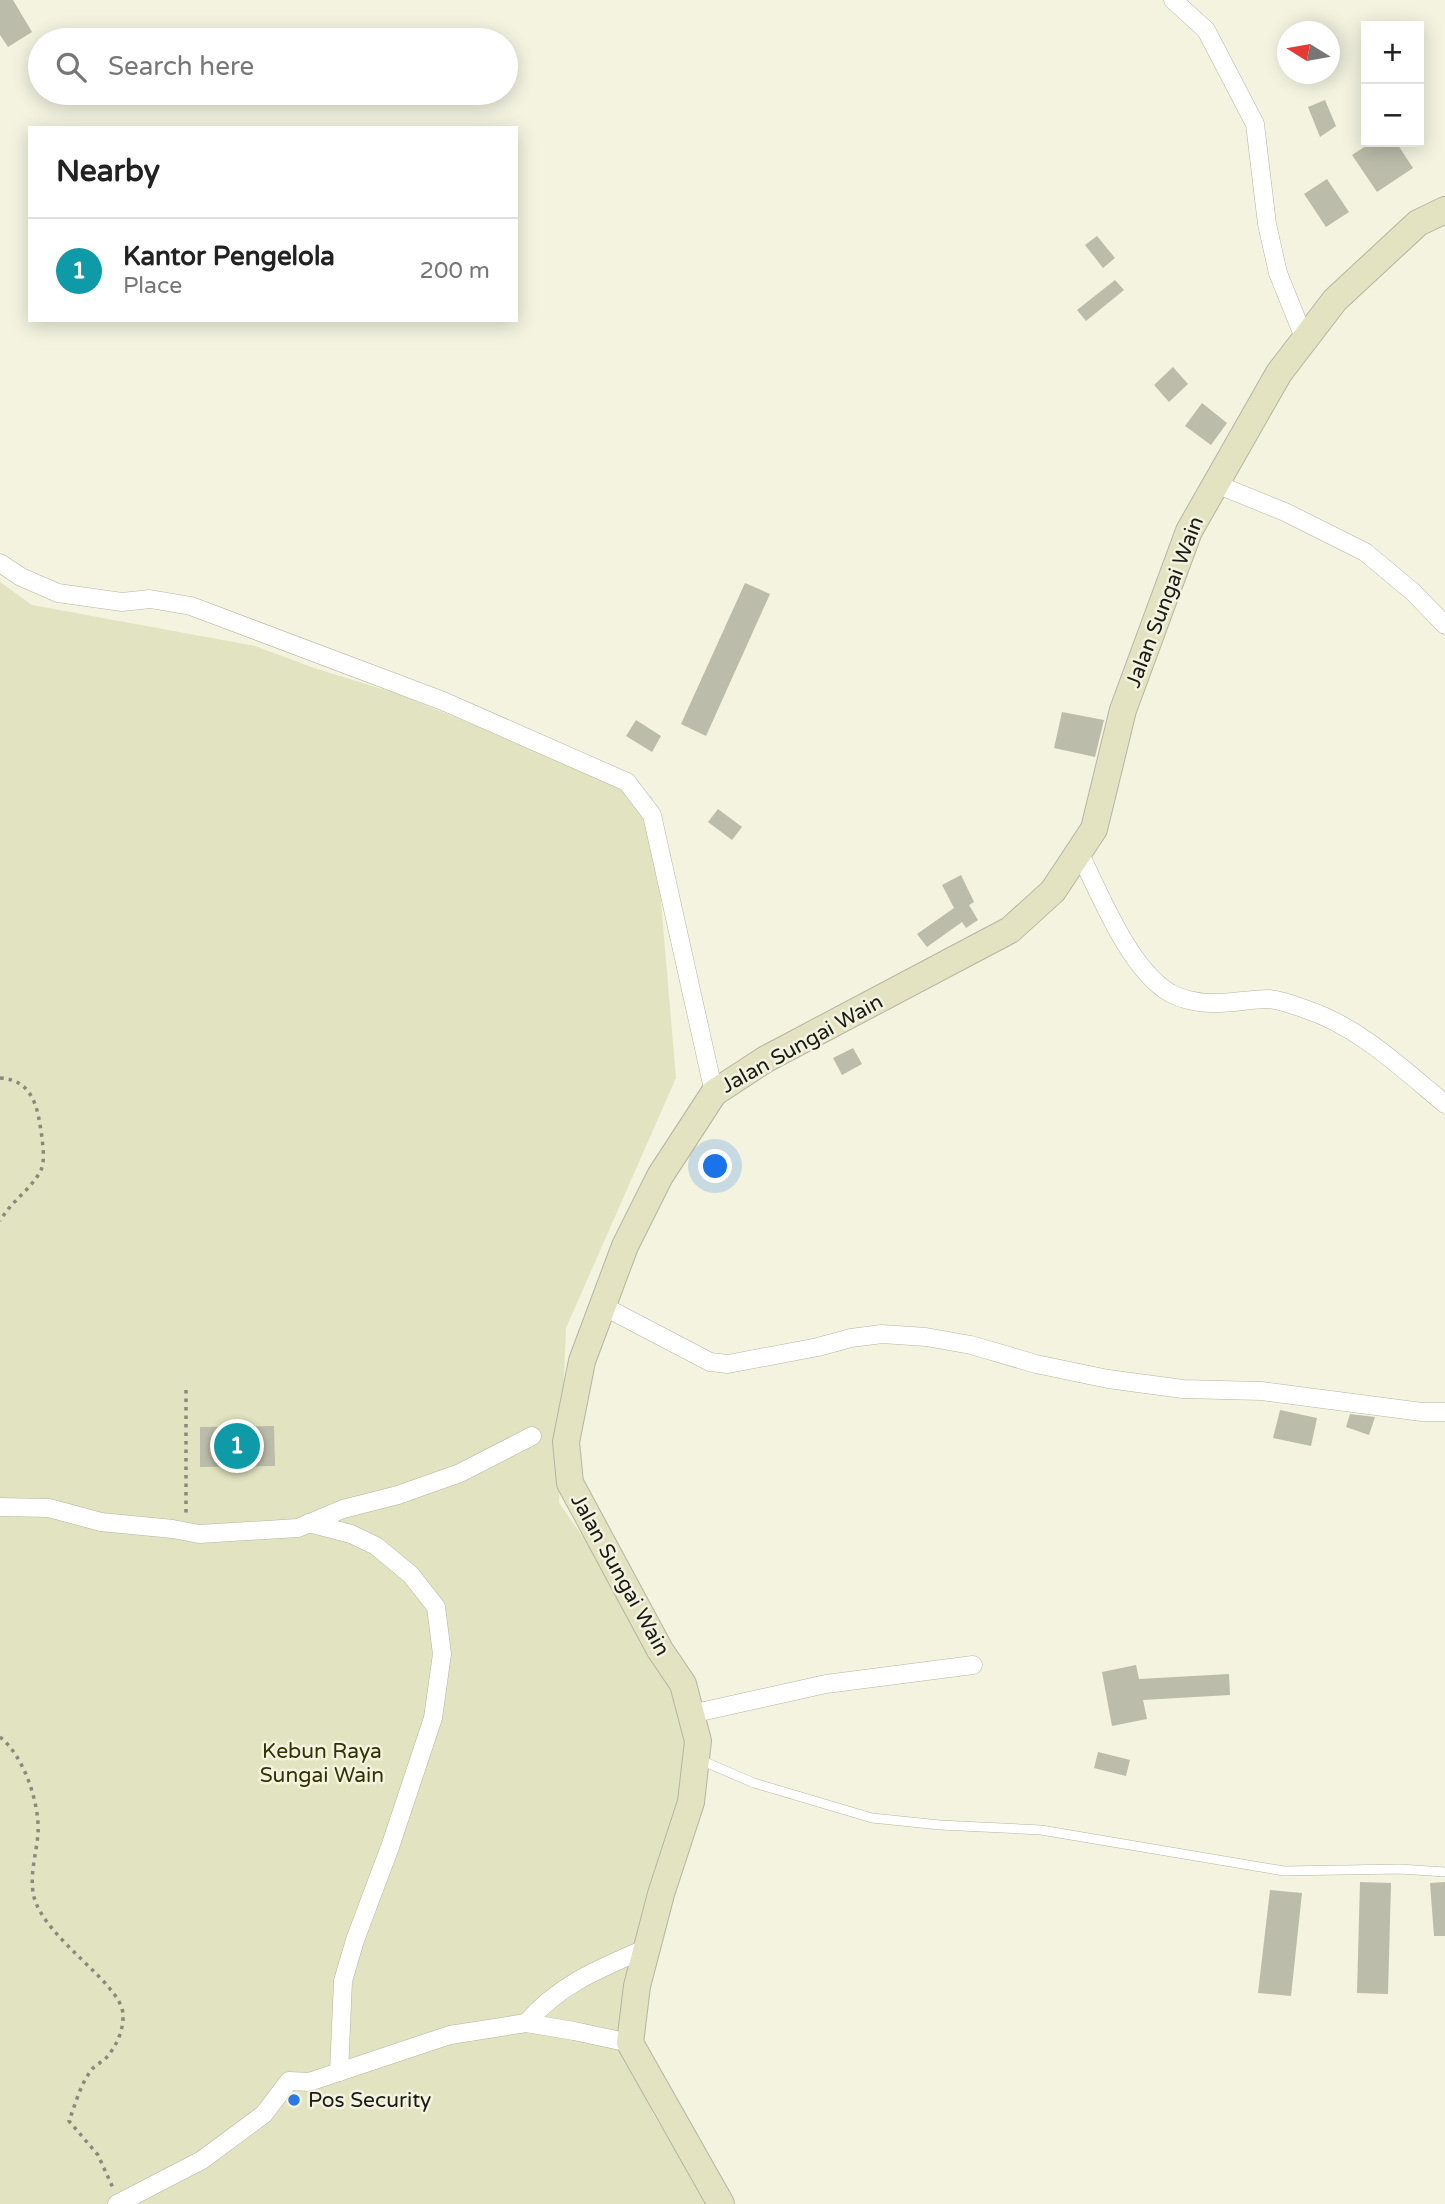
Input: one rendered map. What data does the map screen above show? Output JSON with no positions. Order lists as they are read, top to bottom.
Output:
{
  "streets": {
    "street": ["Jalan Sungai Wain"]
  },
  "parks": ["Kebun Raya Sungai Wain"],
  "places": ["Pos Security"],
  "north": "left",
  "page": {
    "map_buttons": ["+", "−"],
    "search": "Search here",
    "heading": "Nearby",
    "list": [
      {
        "mark": "1",
        "name": "Kantor Pengelola",
        "note": "Place",
        "value": "200 m"
      }
    ],
    "pins": "1"
  }
}
